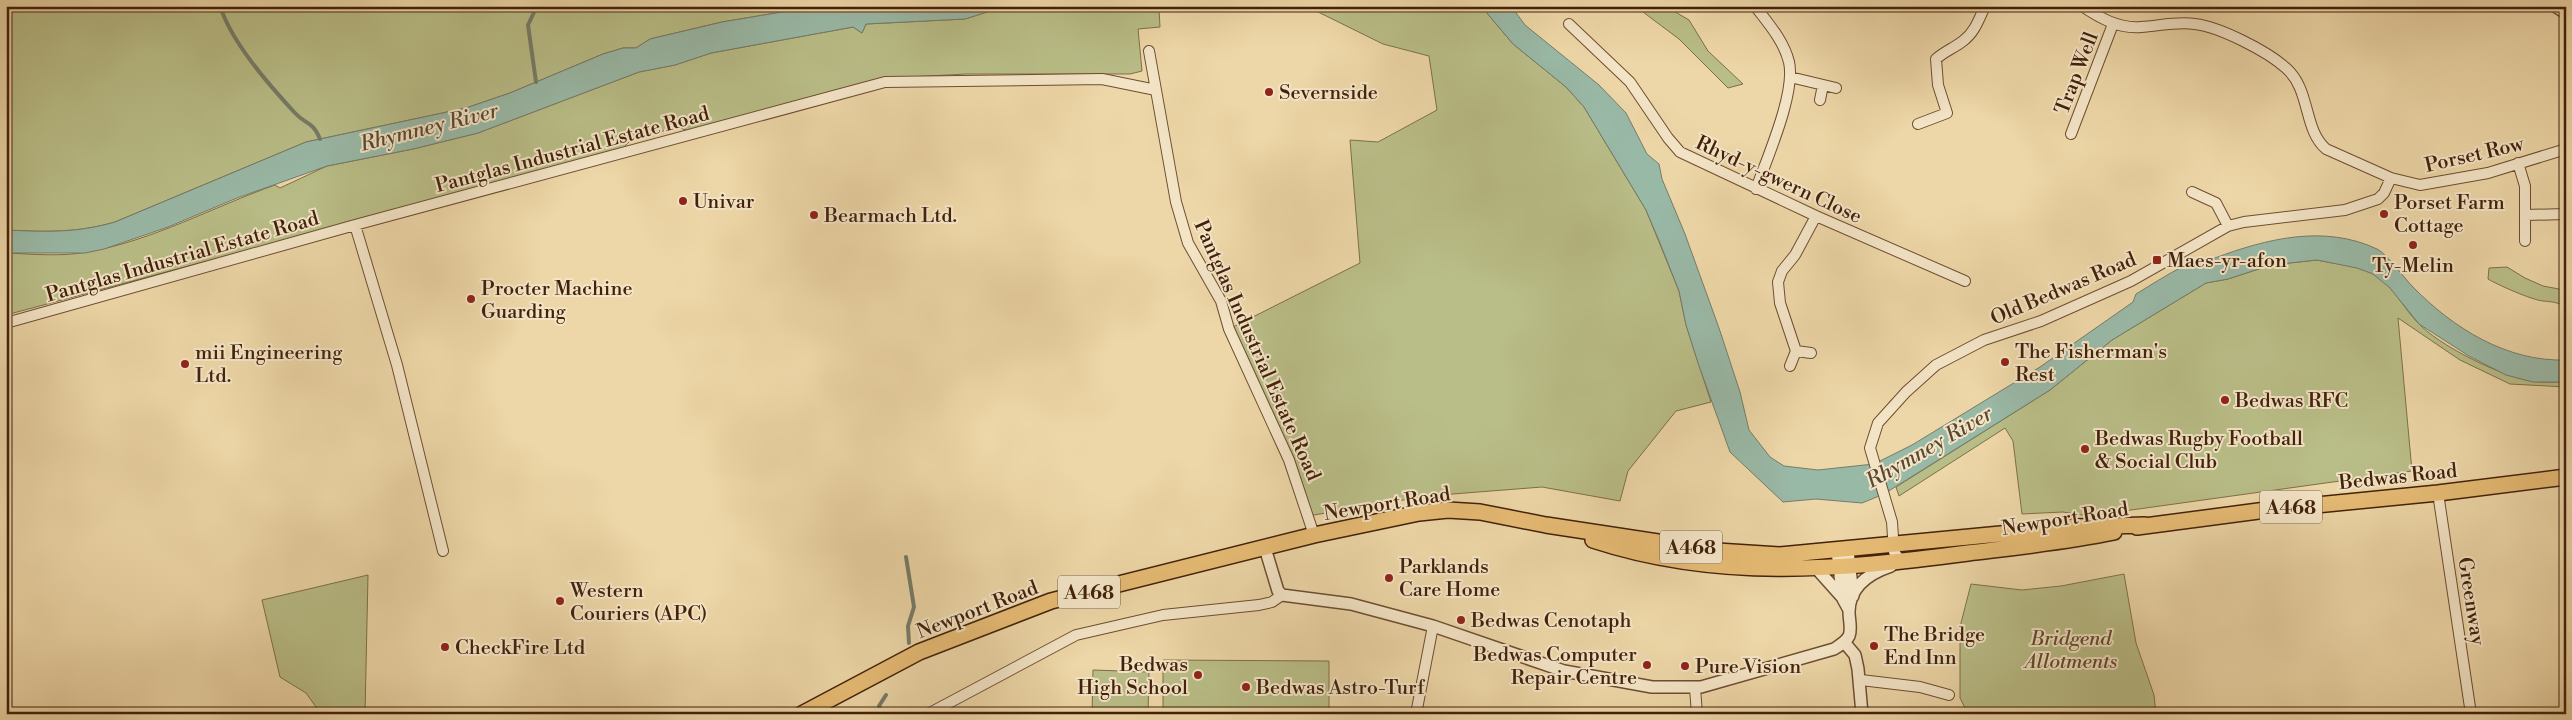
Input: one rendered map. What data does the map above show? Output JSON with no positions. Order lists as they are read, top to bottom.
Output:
{
  "streets": {
    "main road": ["Bedwas Road", "Newport Road", "A468"],
    "street": [
      "Trap Well",
      "Pantglas Industrial Estate Road",
      "Porset Row",
      "Rhyd-y-gwern Close",
      "Old Bedwas Road",
      "Greenway"
    ]
  },
  "crossings": [
    ["Trap Well", "Porset Row"],
    ["Pantglas Industrial Estate Road", "Newport Road"],
    ["Porset Row", "Old Bedwas Road"],
    ["Old Bedwas Road", "Newport Road"],
    ["Bedwas Road", "Newport Road"],
    ["Bedwas Road", "Greenway"]
  ],
  "water": ["Rhymney River"],
  "parks": ["Bridgend Allotments"],
  "places": {
    "other": [
      "Severnside",
      "Univar",
      "Porset Farm Cottage",
      "Bearmach Ltd.",
      "Ty-Melin",
      "Procter Machine Guarding",
      "The Fisherman's Rest",
      "mii Engineering Ltd.",
      "Bedwas RFC",
      "Bedwas Rugby Football & Social Club",
      "Parklands Care Home",
      "Western Couriers (APC)",
      "Bedwas Cenotaph",
      "The Bridge End Inn",
      "CheckFire Ltd",
      "Bedwas Computer Repair Centre",
      "Pure Vision",
      "Bedwas High School",
      "Bedwas Astro-Turf"
    ],
    "transit": ["Maes-yr-afon"]
  }
}
